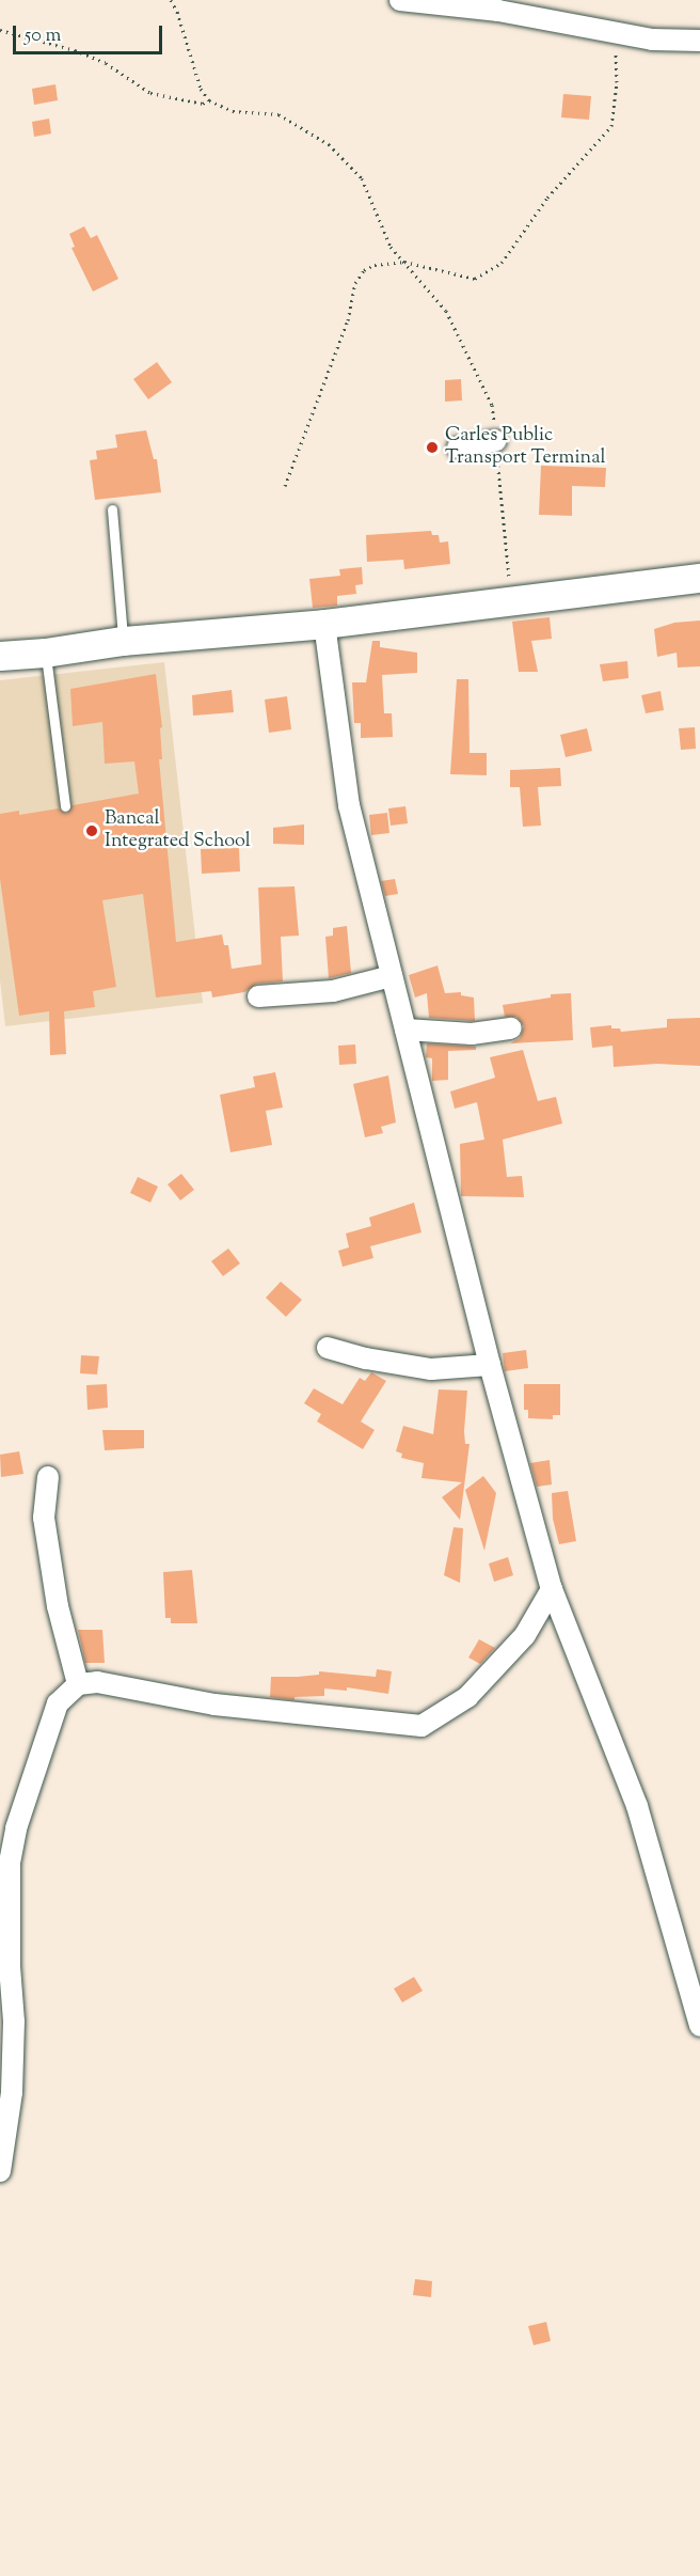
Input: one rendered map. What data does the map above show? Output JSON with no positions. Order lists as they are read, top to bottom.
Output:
{
  "places": ["Carles Public Transport Terminal", "Bancal Integrated School"],
  "scale_bar": "50 m"
}
